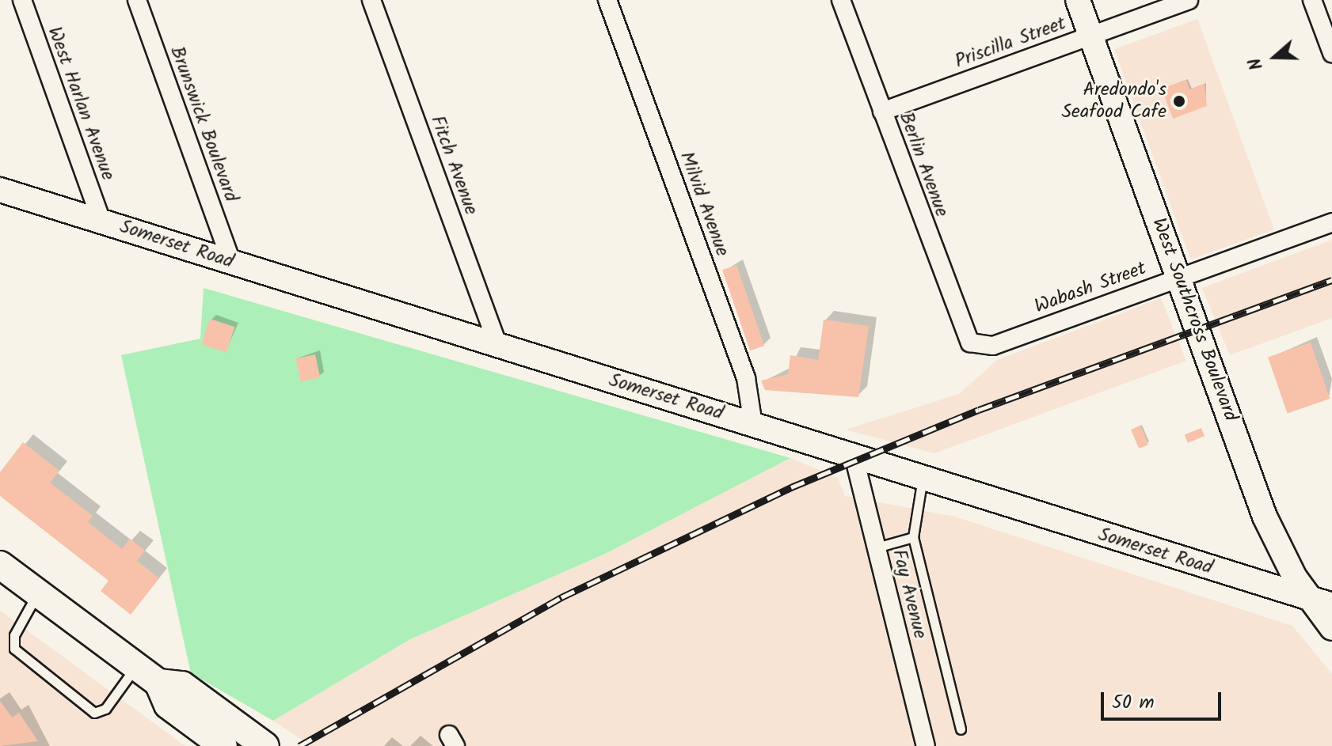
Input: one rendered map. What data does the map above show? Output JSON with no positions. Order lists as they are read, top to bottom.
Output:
{
  "streets": {
    "main road": ["Somerset Road", "West Southcross Boulevard"],
    "street": [
      "Priscilla Street",
      "West Harlan Avenue",
      "Brunswick Boulevard",
      "Berlin Avenue",
      "Fitch Avenue",
      "Milvid Avenue",
      "Wabash Street",
      "Fay Avenue"
    ]
  },
  "crossings": [
    ["Priscilla Street", "Berlin Avenue"],
    ["Priscilla Street", "West Southcross Boulevard"],
    ["West Harlan Avenue", "Somerset Road"],
    ["Brunswick Boulevard", "Somerset Road"],
    ["Berlin Avenue", "Wabash Street"],
    ["Fitch Avenue", "Somerset Road"],
    ["Milvid Avenue", "Somerset Road"],
    ["Somerset Road", "West Southcross Boulevard"],
    ["Somerset Road", "Fay Avenue"],
    ["Wabash Street", "West Southcross Boulevard"]
  ],
  "places": ["Aredondo's Seafood Cafe"],
  "scale_bar": "50 m",
  "north": "left"
}
